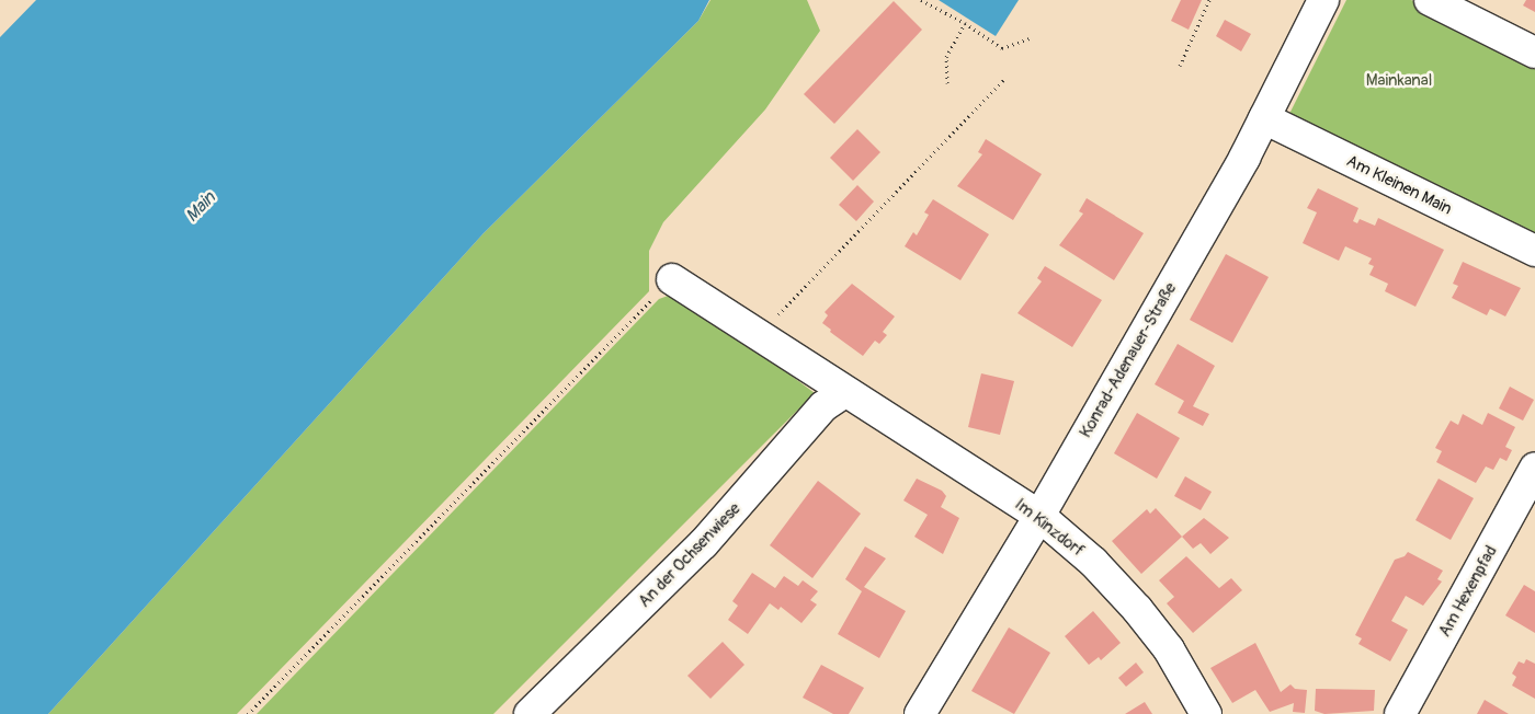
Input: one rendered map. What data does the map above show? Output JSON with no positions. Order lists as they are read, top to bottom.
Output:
{
  "streets": {
    "street": [
      "Am Kleinen Main",
      "Konrad-Adenauer-Straße",
      "Im Kinzdorf",
      "An der Ochsenwiese",
      "Am Hexenpfad"
    ]
  },
  "crossings": [
    ["Am Kleinen Main", "Konrad-Adenauer-Straße"],
    ["Konrad-Adenauer-Straße", "Im Kinzdorf"],
    ["Im Kinzdorf", "An der Ochsenwiese"]
  ],
  "water": ["Main"],
  "parks": ["Mainkanal"]
}
